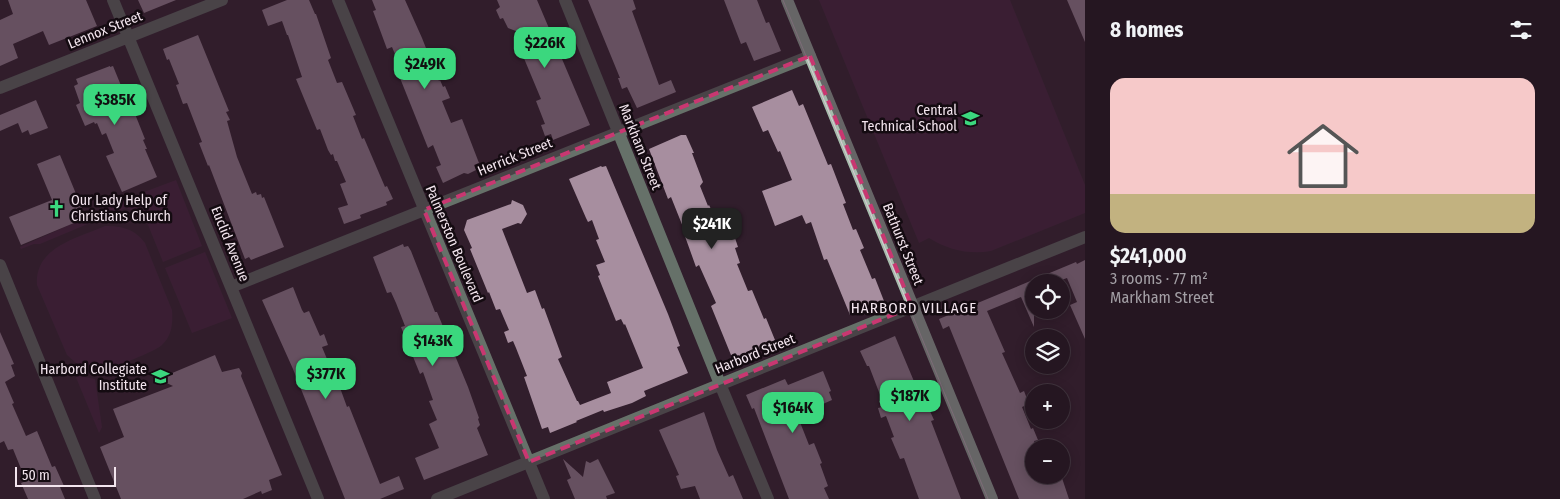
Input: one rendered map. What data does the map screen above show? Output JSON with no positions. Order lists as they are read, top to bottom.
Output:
{
  "streets": {
    "main road": ["Bathurst Street"],
    "street": [
      "Lennox Street",
      "Markham Street",
      "Herrick Street",
      "Euclid Avenue",
      "Palmerston Boulevard",
      "Harbord Street"
    ]
  },
  "crossings": [
    ["Lennox Street", "Euclid Avenue"],
    ["Markham Street", "Herrick Street"],
    ["Markham Street", "Harbord Street"],
    ["Herrick Street", "Euclid Avenue"],
    ["Herrick Street", "Palmerston Boulevard"],
    ["Herrick Street", "Bathurst Street"],
    ["Palmerston Boulevard", "Harbord Street"],
    ["Bathurst Street", "Harbord Street"]
  ],
  "districts": ["HARBORD VILLAGE"],
  "places": {
    "school or university": ["Central Technical School", "Harbord Collegiate Institute"],
    "church": ["Our Lady Help of Christians Church"]
  },
  "scale_bar": "50 m",
  "page": {
    "heading": "8 homes",
    "price": [
      "$226K",
      "$249K",
      "$385K",
      "$241K",
      "$143K",
      "$377K",
      "$187K",
      "$164K"
    ],
    "list": [
      {
        "name": "$241,000",
        "note": "3 rooms · 77 m² · Markham Street"
      }
    ],
    "map_buttons": ["+", "−"],
    "scale": "50 m"
  }
}
